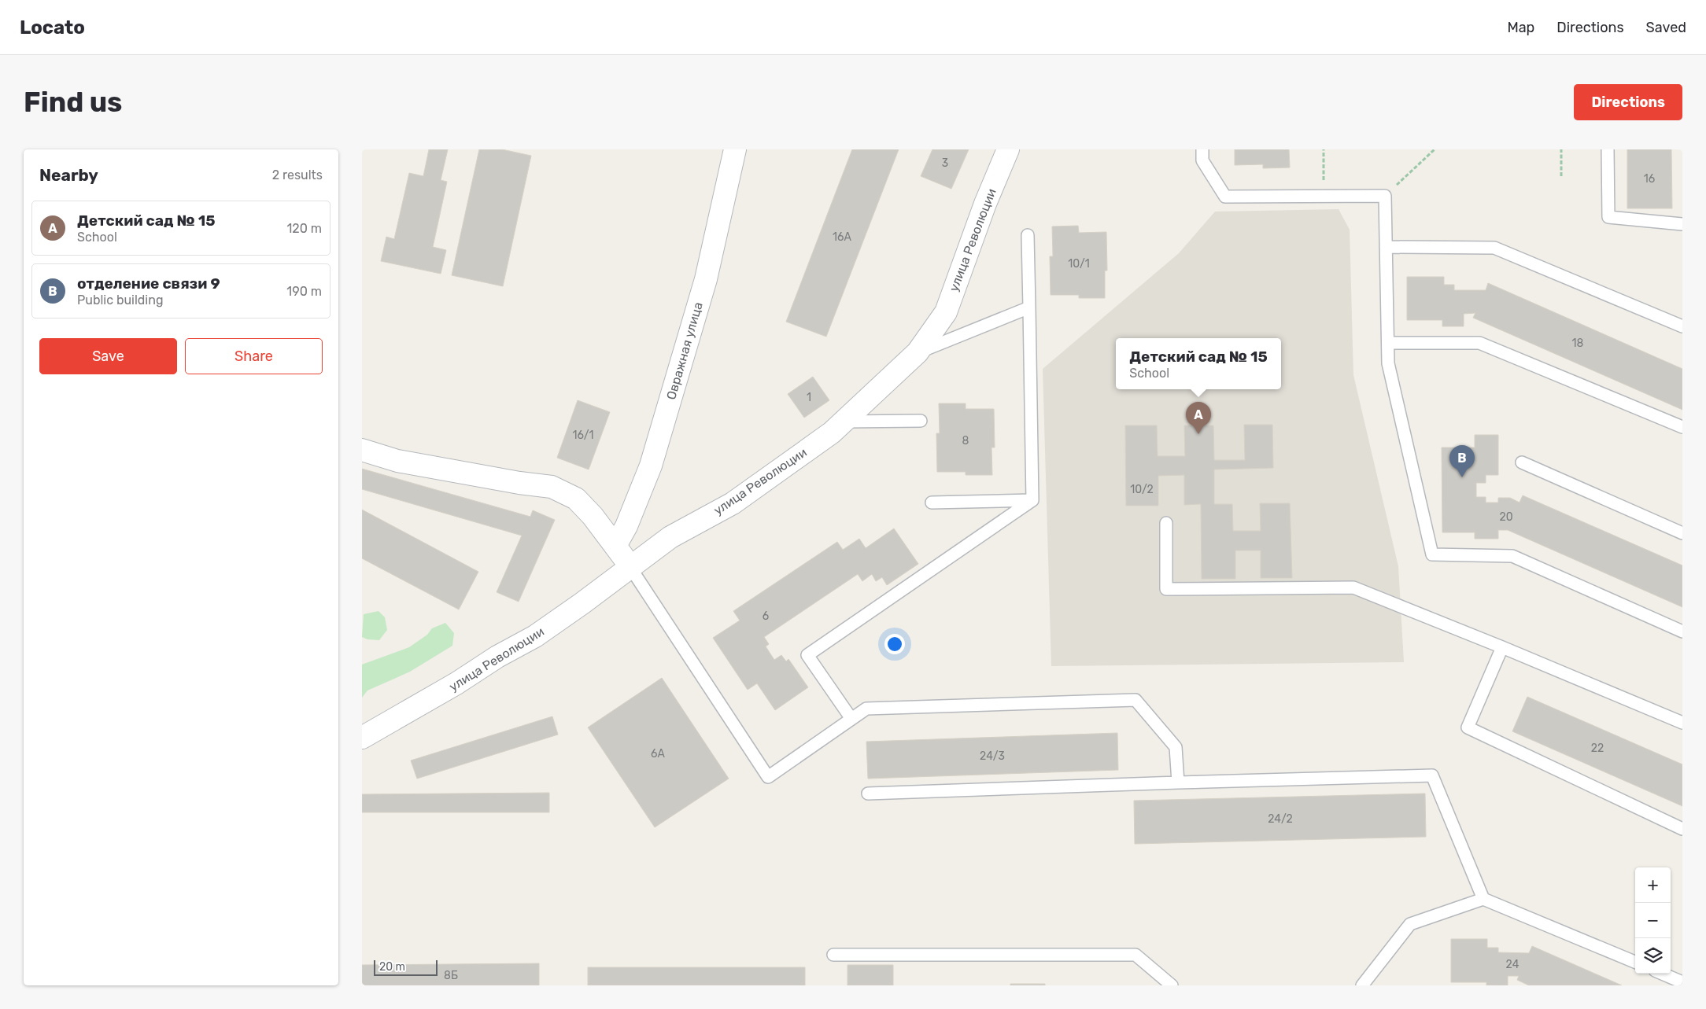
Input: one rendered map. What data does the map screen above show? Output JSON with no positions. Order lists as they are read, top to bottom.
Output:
{
  "streets": {
    "street": ["улица Революции", "Овражная улица"]
  },
  "house_numbers": [
    "3",
    "16",
    "16А",
    "10/1",
    "18",
    "1",
    "16/1",
    "8",
    "10/2",
    "20",
    "6",
    "22",
    "6А",
    "24/3",
    "24/2",
    "24",
    "8Б"
  ],
  "scale_bar": "20 m",
  "page": {
    "header": "Locato",
    "nav": ["Map", "Directions", "Saved"],
    "buttons": [
      "Directions",
      ["Save", "Share"]
    ],
    "title": "Find us",
    "heading": ["Nearby", "2 results"],
    "list": [
      {
        "mark": "A",
        "name": "Детский сад № 15",
        "note": "School",
        "value": "120 m"
      },
      {
        "mark": "B",
        "name": "отделение связи 9",
        "note": "Public building",
        "value": "190 m"
      }
    ],
    "popup": ["Детский сад № 15", "School"],
    "pins": ["A", "B"],
    "map_buttons": ["+", "−"],
    "scale": "20 m"
  }
}
